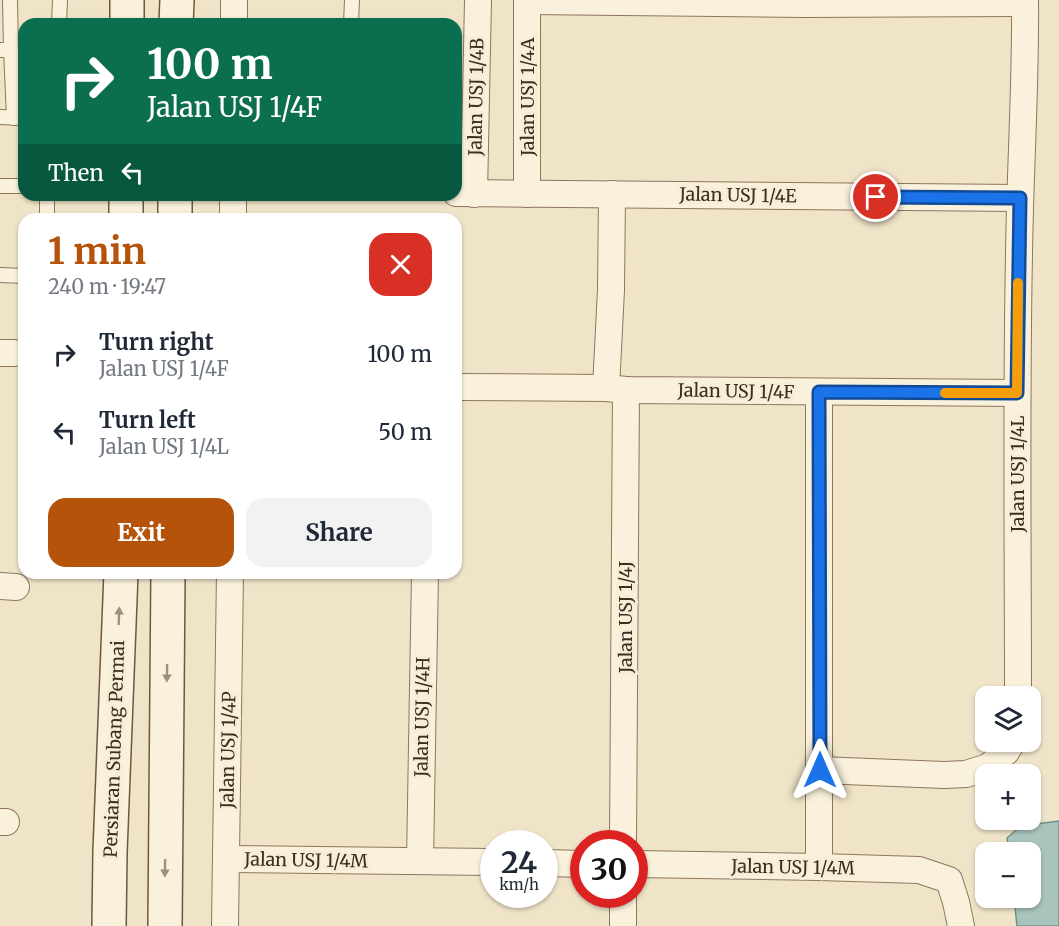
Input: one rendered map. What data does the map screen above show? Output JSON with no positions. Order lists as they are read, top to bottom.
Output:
{
  "streets": {
    "main road": ["Persiaran Subang Permai"],
    "street": [
      "Jalan USJ 1/4B",
      "Jalan USJ 1/4A",
      "Jalan USJ 1/4E",
      "Jalan USJ 1/4F",
      "Jalan USJ 1/4L",
      "Jalan USJ 1/4J",
      "Jalan USJ 1/4H",
      "Jalan USJ 1/4P",
      "Jalan USJ 1/4M"
    ]
  },
  "crossings": [
    ["Jalan USJ 1/4B", "Jalan USJ 1/4E"],
    ["Jalan USJ 1/4A", "Jalan USJ 1/4E"],
    ["Jalan USJ 1/4E", "Jalan USJ 1/4L"],
    ["Jalan USJ 1/4E", "Jalan USJ 1/4J"],
    ["Jalan USJ 1/4F", "Jalan USJ 1/4L"],
    ["Jalan USJ 1/4F", "Jalan USJ 1/4J"],
    ["Jalan USJ 1/4H", "Jalan USJ 1/4M"],
    ["Jalan USJ 1/4P", "Jalan USJ 1/4M"]
  ],
  "page": {
    "turn": ["100 m", "Jalan USJ 1/4F"],
    "then": "Then",
    "heading": ["1 min", "240 m · 19:47"],
    "list": [
      {
        "name": "Turn right",
        "note": "Jalan USJ 1/4F",
        "value": "100 m"
      },
      {
        "name": "Turn left",
        "note": "Jalan USJ 1/4L",
        "value": "50 m"
      }
    ],
    "buttons": ["Exit", "Share"],
    "map_buttons": ["+", "−"],
    "speed": "24 km/h",
    "limit": "30"
  }
}
